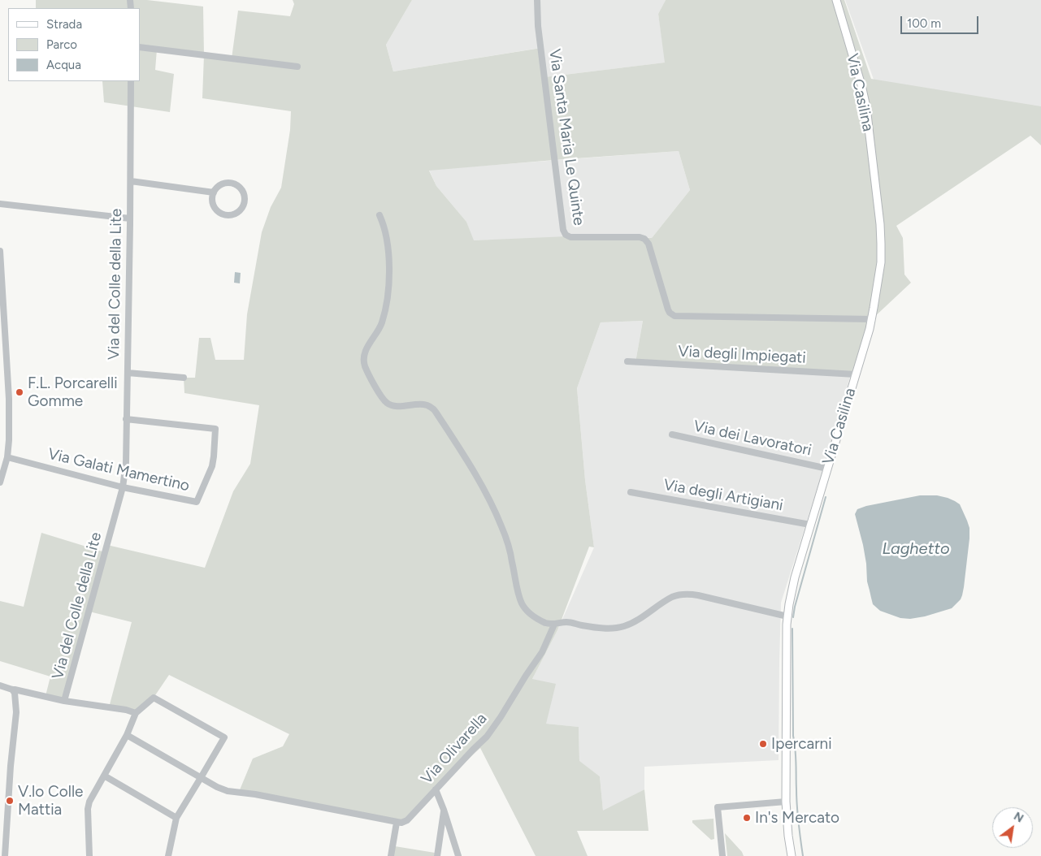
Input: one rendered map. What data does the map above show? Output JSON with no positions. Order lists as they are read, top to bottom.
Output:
{
  "streets": {
    "main road": ["Via Casilina"],
    "street": [
      "Via Santa Maria Le Quinte",
      "Via del Colle della Lite",
      "Via degli Impiegati",
      "Via dei Lavoratori",
      "Via Galati Mamertino",
      "Via degli Artigiani",
      "Via Olivarella"
    ]
  },
  "crossings": [
    ["Via Casilina", "Via Santa Maria Le Quinte"],
    ["Via Casilina", "Via degli Impiegati"],
    ["Via Casilina", "Via dei Lavoratori"],
    ["Via Casilina", "Via degli Artigiani"],
    ["Via del Colle della Lite", "Via Galati Mamertino"]
  ],
  "water": ["Laghetto"],
  "places": [
    "F.L. Porcarelli Gomme",
    "Ipercarni",
    "V.lo Colle Mattia",
    "In's Mercato"
  ],
  "legend": ["Strada", "Parco", "Acqua"],
  "scale_bar": "100 m",
  "north": "top right"
}
